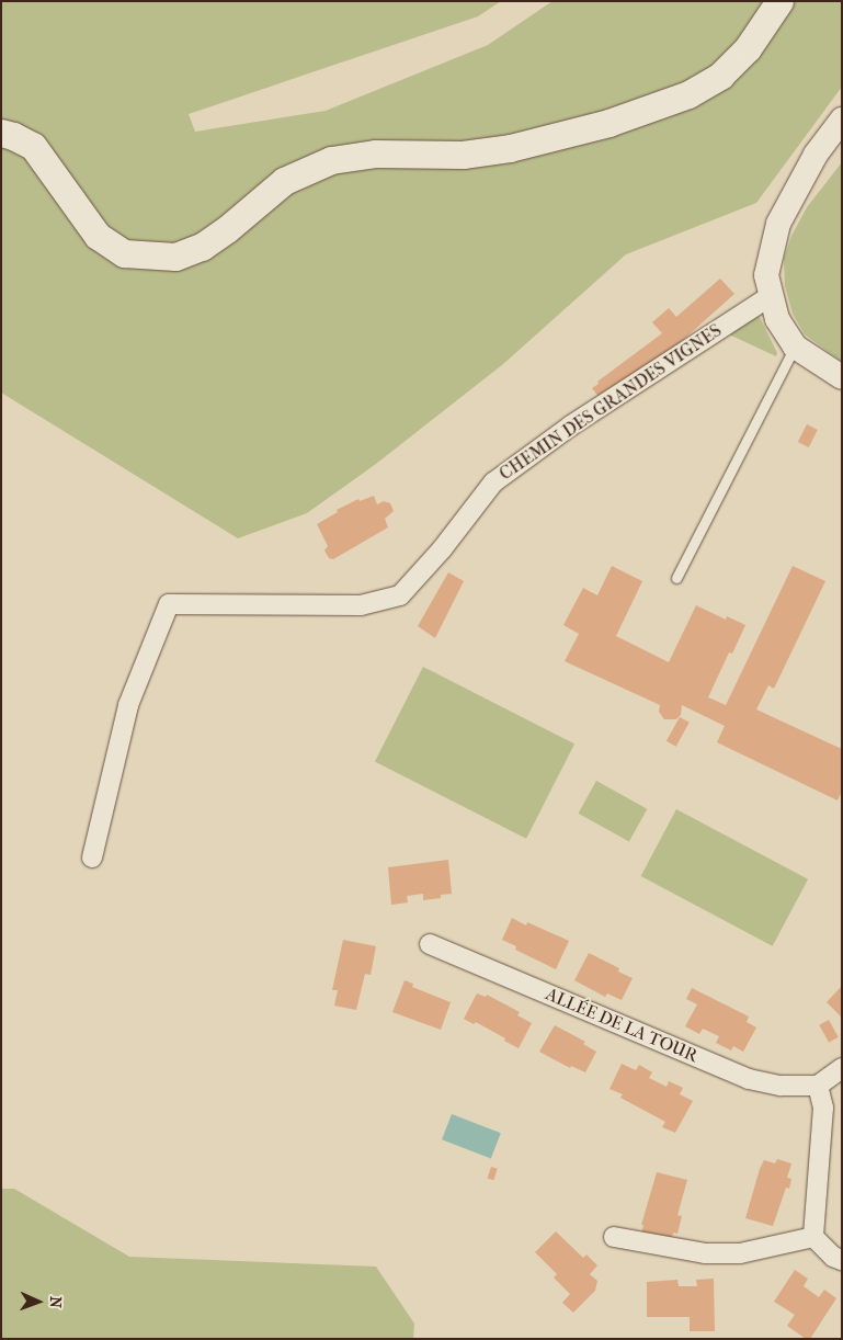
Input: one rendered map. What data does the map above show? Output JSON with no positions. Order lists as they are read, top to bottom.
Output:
{
  "streets": {
    "street": ["CHEMIN DES GRANDES VIGNES", "ALLÉE DE LA TOUR"]
  },
  "north": "right"
}
